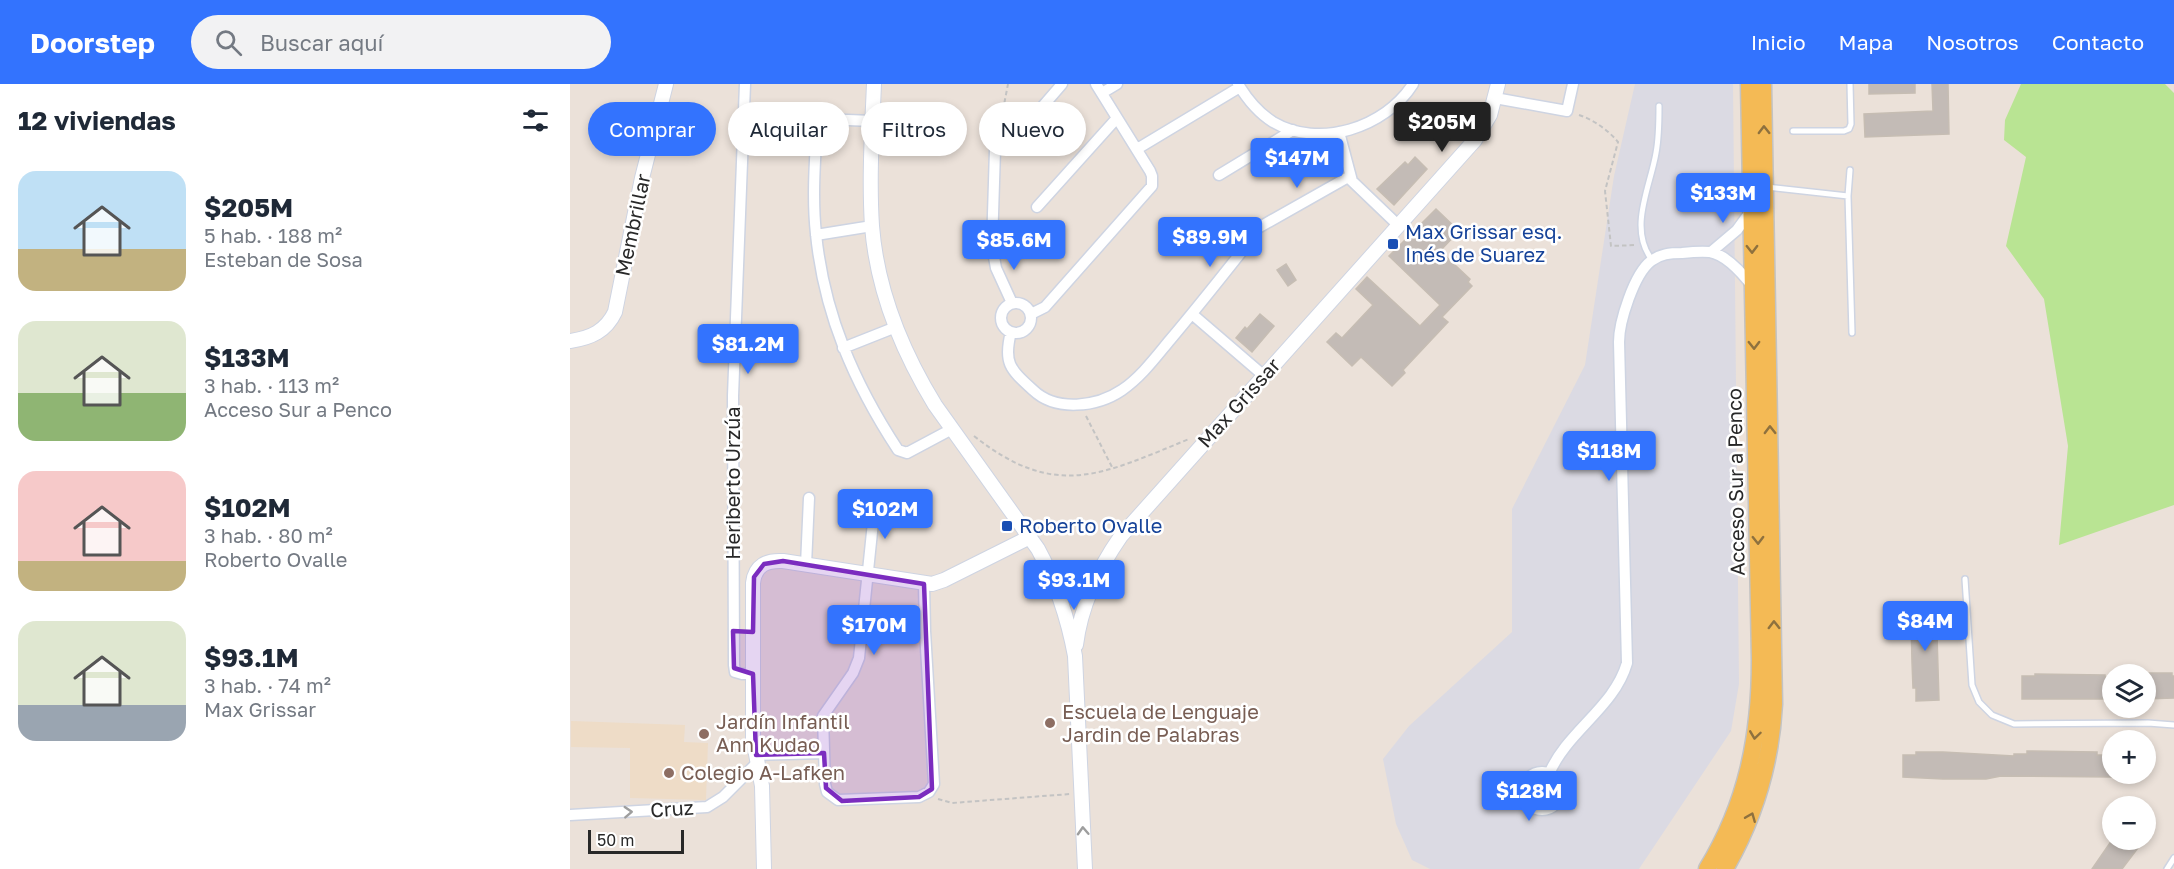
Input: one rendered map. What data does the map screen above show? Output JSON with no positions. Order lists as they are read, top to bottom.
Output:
{
  "streets": {
    "main road": ["Acceso Sur a Penco"],
    "street": [
      "Membrillar",
      "Max Grissar",
      "Heriberto Urzúa",
      "Cruz"
    ]
  },
  "one_way": ["Cruz"],
  "places": {
    "transit": ["Max Grissar esq. Inés de Suarez", "Roberto Ovalle"],
    "other": ["Escuela de Lenguaje Jardin de Palabras", "Jardín Infantil Ann Kudao", "Colegio A-Lafken"]
  },
  "scale_bar": "50 m",
  "page": {
    "header": "Doorstep",
    "search": "Buscar aquí",
    "nav": [
      "Inicio",
      "Mapa",
      "Nosotros",
      "Contacto"
    ],
    "heading": "12 viviendas",
    "price": [
      "$205M",
      "$147M",
      "$133M",
      "$89.9M",
      "$85.6M",
      "$81.2M",
      "$118M",
      "$102M",
      "$93.1M",
      "$84M",
      "$170M",
      "$128M"
    ],
    "chip": [
      "Comprar",
      "Alquilar",
      "Filtros",
      "Nuevo"
    ],
    "list": [
      {
        "name": "$205M",
        "note": "5 hab. · 188 m² · Esteban de Sosa"
      },
      {
        "name": "$133M",
        "note": "3 hab. · 113 m² · Acceso Sur a Penco"
      },
      {
        "name": "$102M",
        "note": "3 hab. · 80 m² · Roberto Ovalle"
      },
      {
        "name": "$93.1M",
        "note": "3 hab. · 74 m² · Max Grissar"
      }
    ],
    "map_buttons": ["+", "−"],
    "scale": "50 m"
  }
}
